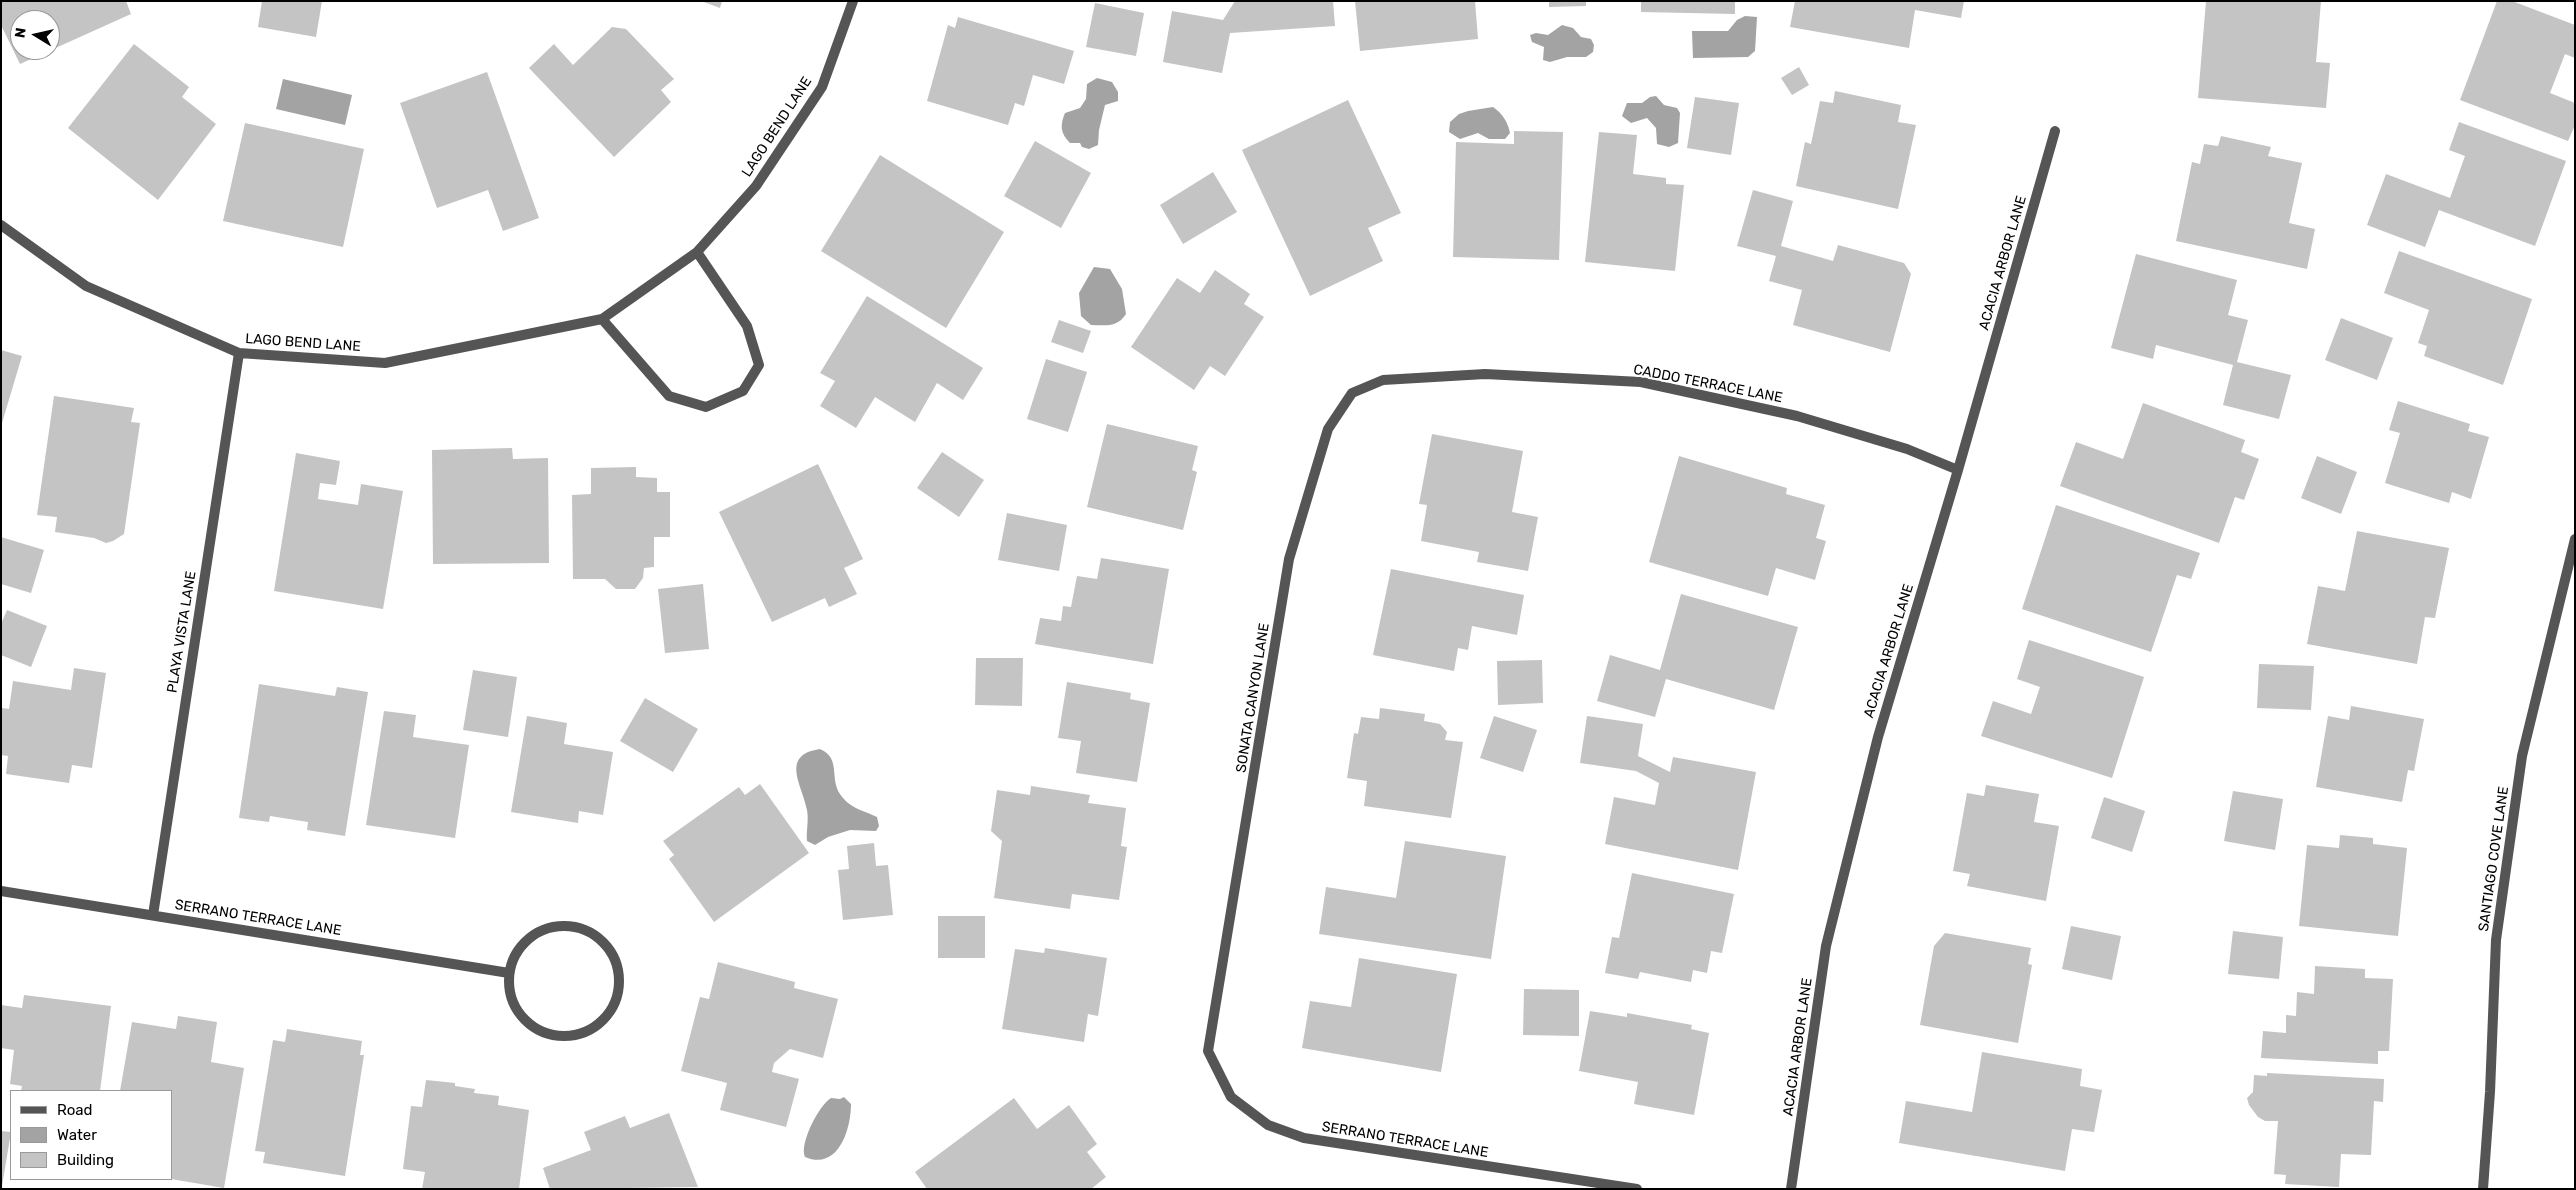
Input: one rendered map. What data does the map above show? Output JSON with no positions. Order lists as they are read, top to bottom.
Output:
{
  "streets": {
    "street": [
      "LAGO BEND LANE",
      "ACACIA ARBOR LANE",
      "CADDO TERRACE LANE",
      "PLAYA VISTA LANE",
      "SONATA CANYON LANE",
      "SANTIAGO COVE LANE",
      "SERRANO TERRACE LANE"
    ]
  },
  "crossings": [
    ["LAGO BEND LANE", "PLAYA VISTA LANE"],
    ["ACACIA ARBOR LANE", "CADDO TERRACE LANE"],
    ["CADDO TERRACE LANE", "SONATA CANYON LANE"],
    ["PLAYA VISTA LANE", "SERRANO TERRACE LANE"],
    ["SONATA CANYON LANE", "SERRANO TERRACE LANE"]
  ],
  "legend": ["Road", "Water", "Building"],
  "north": "left"
}
